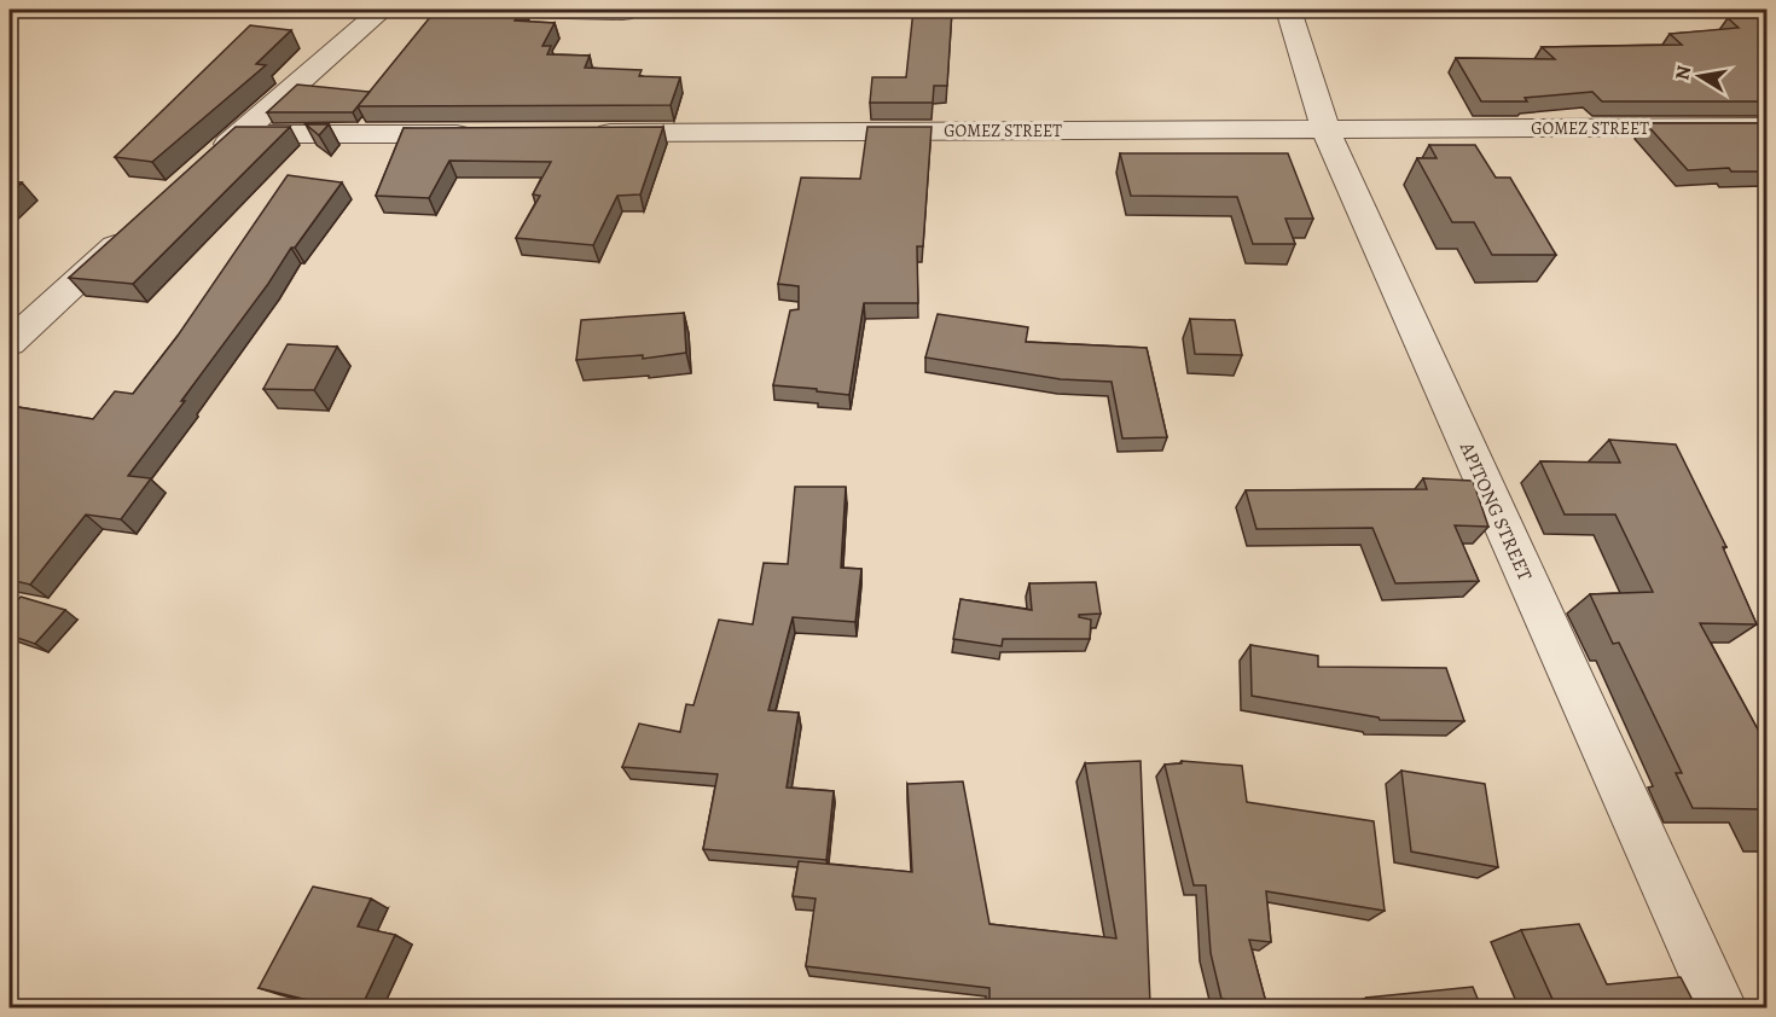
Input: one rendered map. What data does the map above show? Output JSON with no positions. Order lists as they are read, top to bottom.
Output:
{
  "streets": {
    "street": ["GOMEZ STREET", "APITONG STREET"]
  },
  "crossings": [
    ["GOMEZ STREET", "APITONG STREET"]
  ],
  "north": "left"
}
